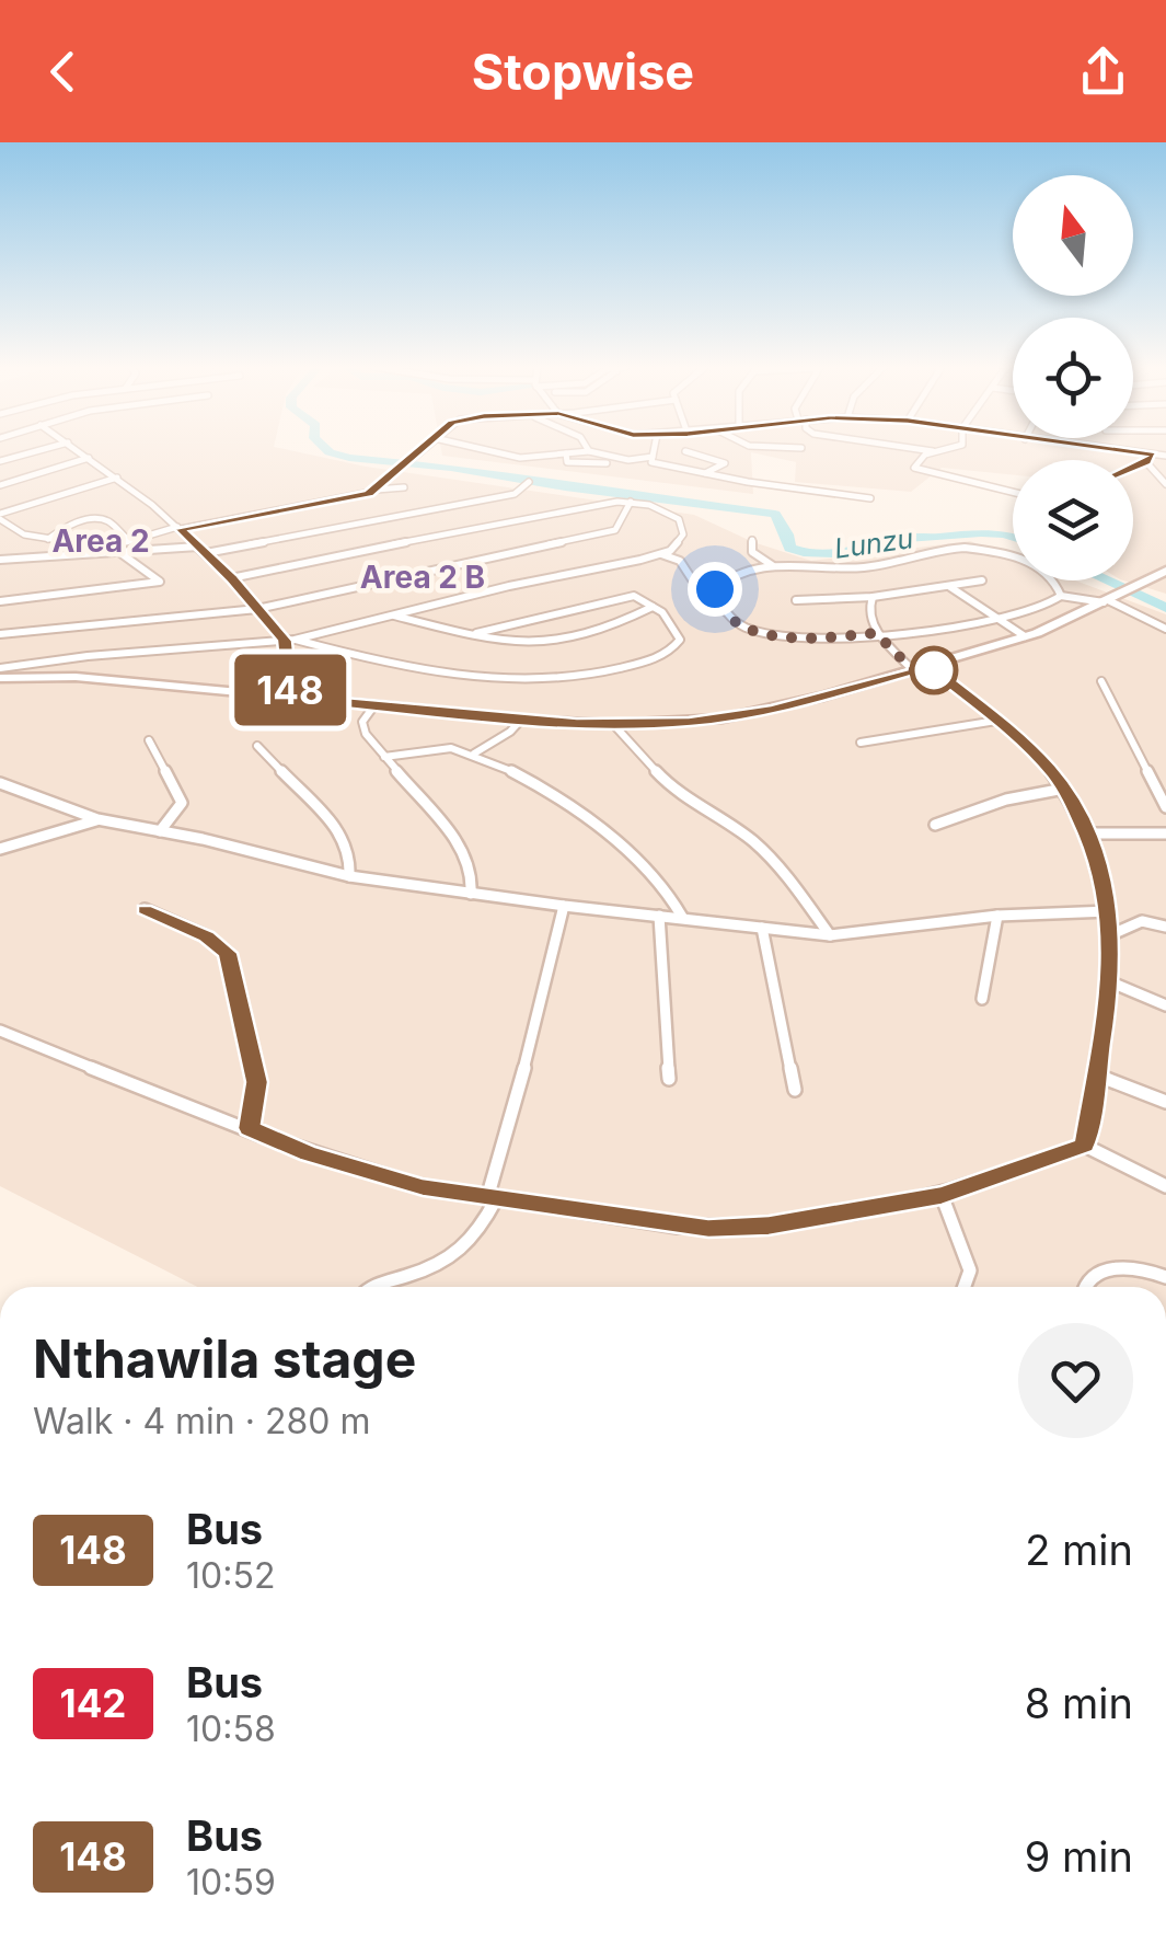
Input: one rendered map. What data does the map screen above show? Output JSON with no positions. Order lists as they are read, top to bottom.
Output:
{
  "districts": ["Area 2", "Area 2 B"],
  "water": ["Lunzu"],
  "lines": ["bus line 148"],
  "north": "top",
  "page": {
    "header": "Stopwise",
    "on_map": "148",
    "heading": ["Nthawila stage", "Walk · 4 min · 280 m"],
    "list": [
      {
        "mark": "148",
        "name": "Bus",
        "note": "10:52",
        "value": "2 min"
      },
      {
        "mark": "142",
        "name": "Bus",
        "note": "10:58",
        "value": "8 min"
      },
      {
        "mark": "148",
        "name": "Bus",
        "note": "10:59",
        "value": "9 min"
      }
    ]
  }
}
